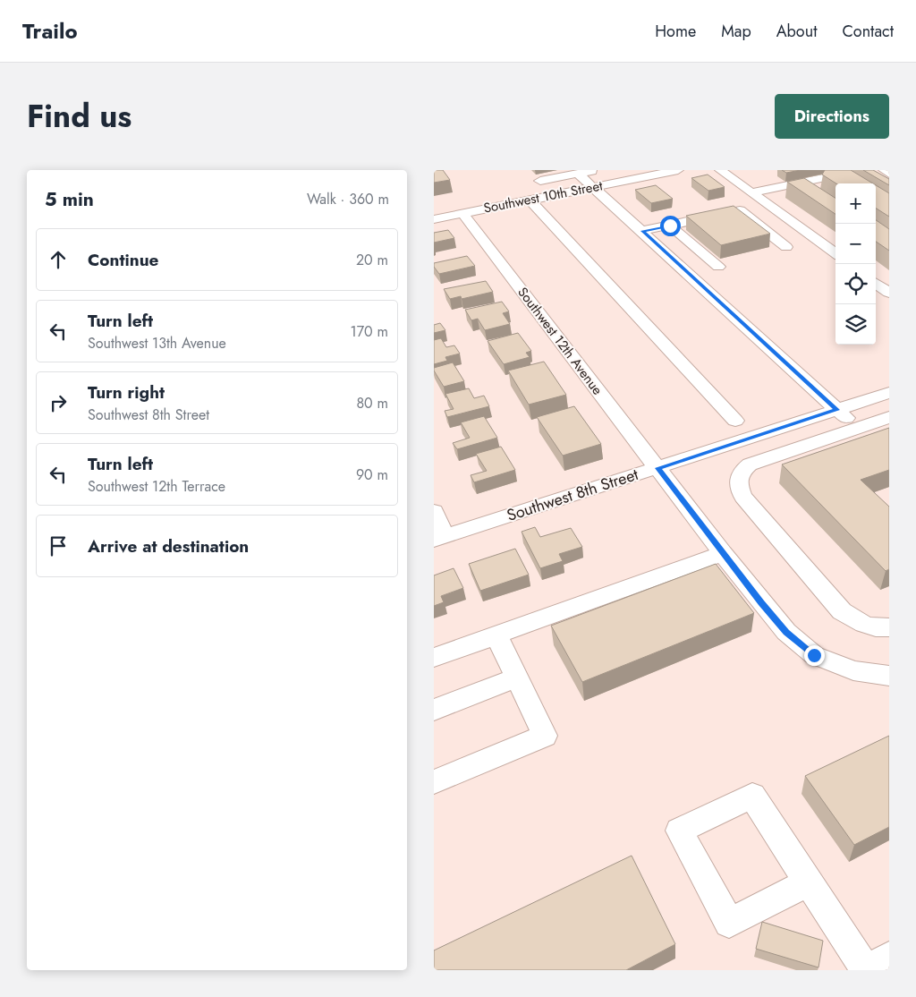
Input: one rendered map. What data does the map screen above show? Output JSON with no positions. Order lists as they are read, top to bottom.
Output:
{
  "streets": {
    "street": ["Southwest 10th Street", "Southwest 12th Avenue", "Southwest 8th Street"]
  },
  "crossings": [
    ["Southwest 10th Street", "Southwest 12th Avenue"],
    ["Southwest 12th Avenue", "Southwest 8th Street"]
  ],
  "page": {
    "header": "Trailo",
    "nav": [
      "Home",
      "Map",
      "About",
      "Contact"
    ],
    "title": "Find us",
    "buttons": "Directions",
    "heading": ["5 min", "Walk · 360 m"],
    "map_buttons": ["+", "−"],
    "list": [
      ["Continue", "20 m"],
      ["Turn left", "Southwest 13th Avenue", "170 m"],
      ["Turn right", "Southwest 8th Street", "80 m"],
      ["Turn left", "Southwest 12th Terrace", "90 m"],
      "Arrive at destination"
    ]
  }
}
